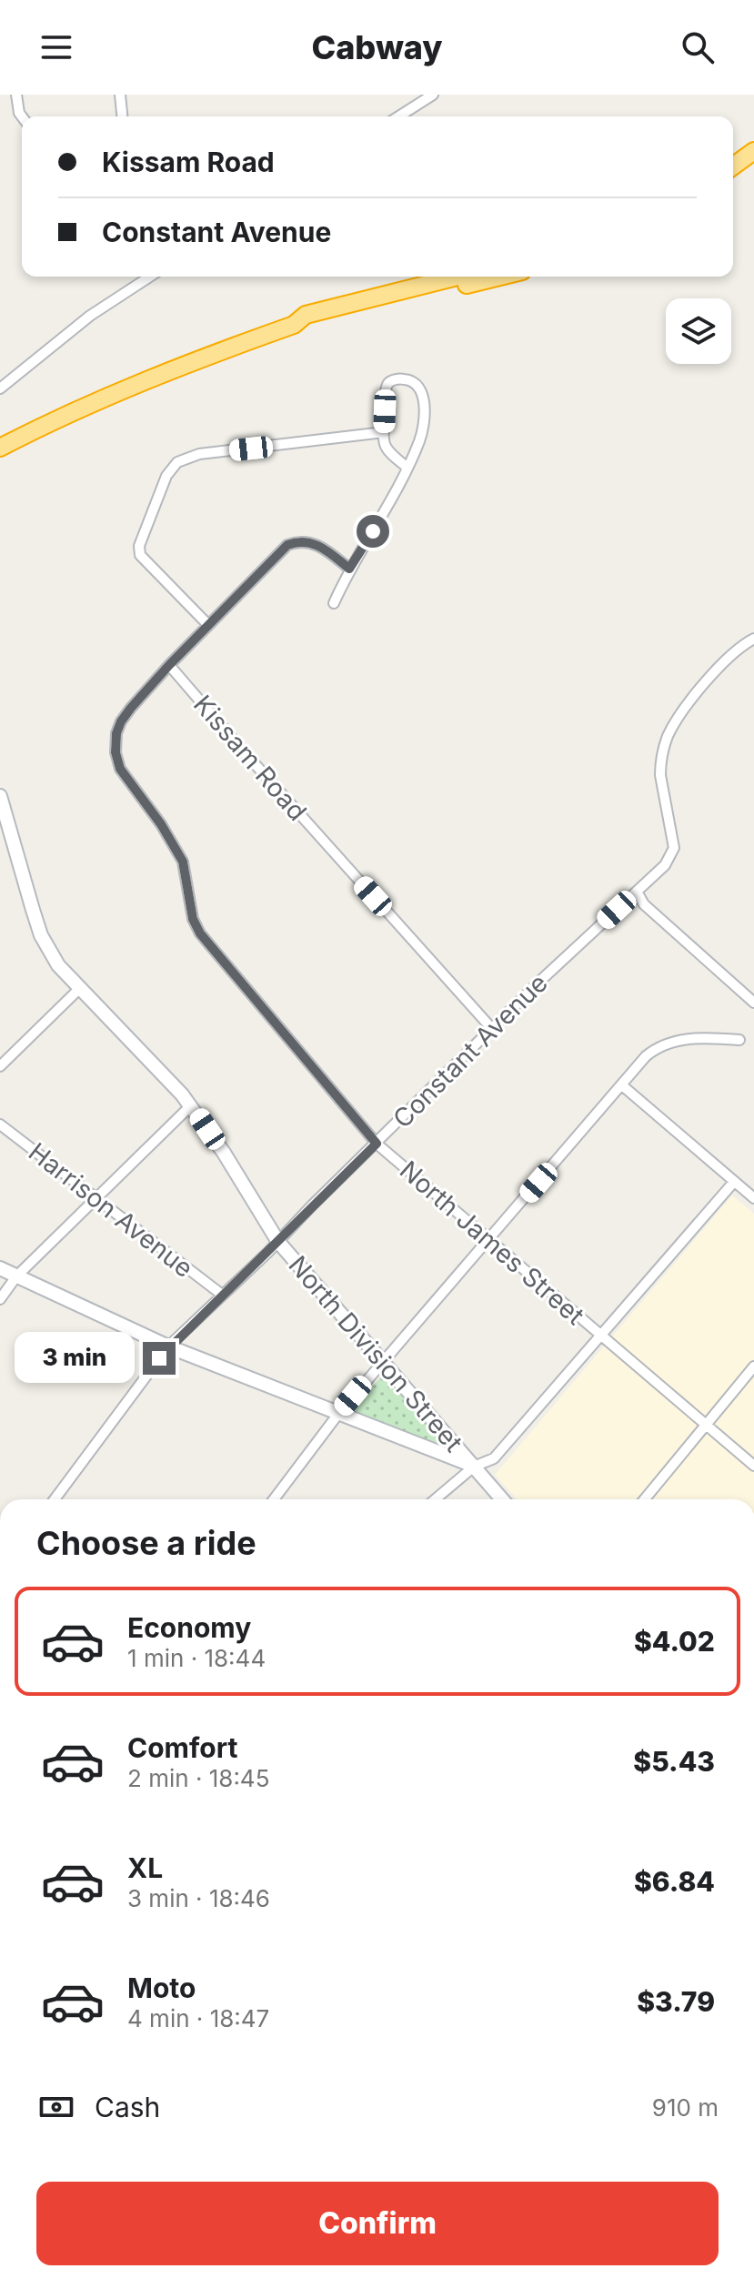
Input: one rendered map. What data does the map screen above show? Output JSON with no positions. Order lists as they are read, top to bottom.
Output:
{
  "streets": {
    "street": [
      "Kissam Road",
      "Constant Avenue",
      "Harrison Avenue",
      "North James Street",
      "North Division Street"
    ]
  },
  "crossings": [
    ["Kissam Road", "Constant Avenue"],
    ["Kissam Road", "North James Street"],
    ["Constant Avenue", "Harrison Avenue"],
    ["Constant Avenue", "North James Street"],
    ["Constant Avenue", "North Division Street"]
  ],
  "page": {
    "header": "Cabway",
    "banner": ["Kissam Road", "Constant Avenue"],
    "bubble": "3 min",
    "heading": "Choose a ride",
    "list": [
      {
        "name": "Economy",
        "note": "1 min · 18:44",
        "value": "$4.02"
      },
      {
        "name": "Comfort",
        "note": "2 min · 18:45",
        "value": "$5.43"
      },
      {
        "name": "XL",
        "note": "3 min · 18:46",
        "value": "$6.84"
      },
      {
        "name": "Moto",
        "note": "4 min · 18:47",
        "value": "$3.79"
      }
    ],
    "pay": ["Cash", "910 m"],
    "buttons": "Confirm"
  }
}
